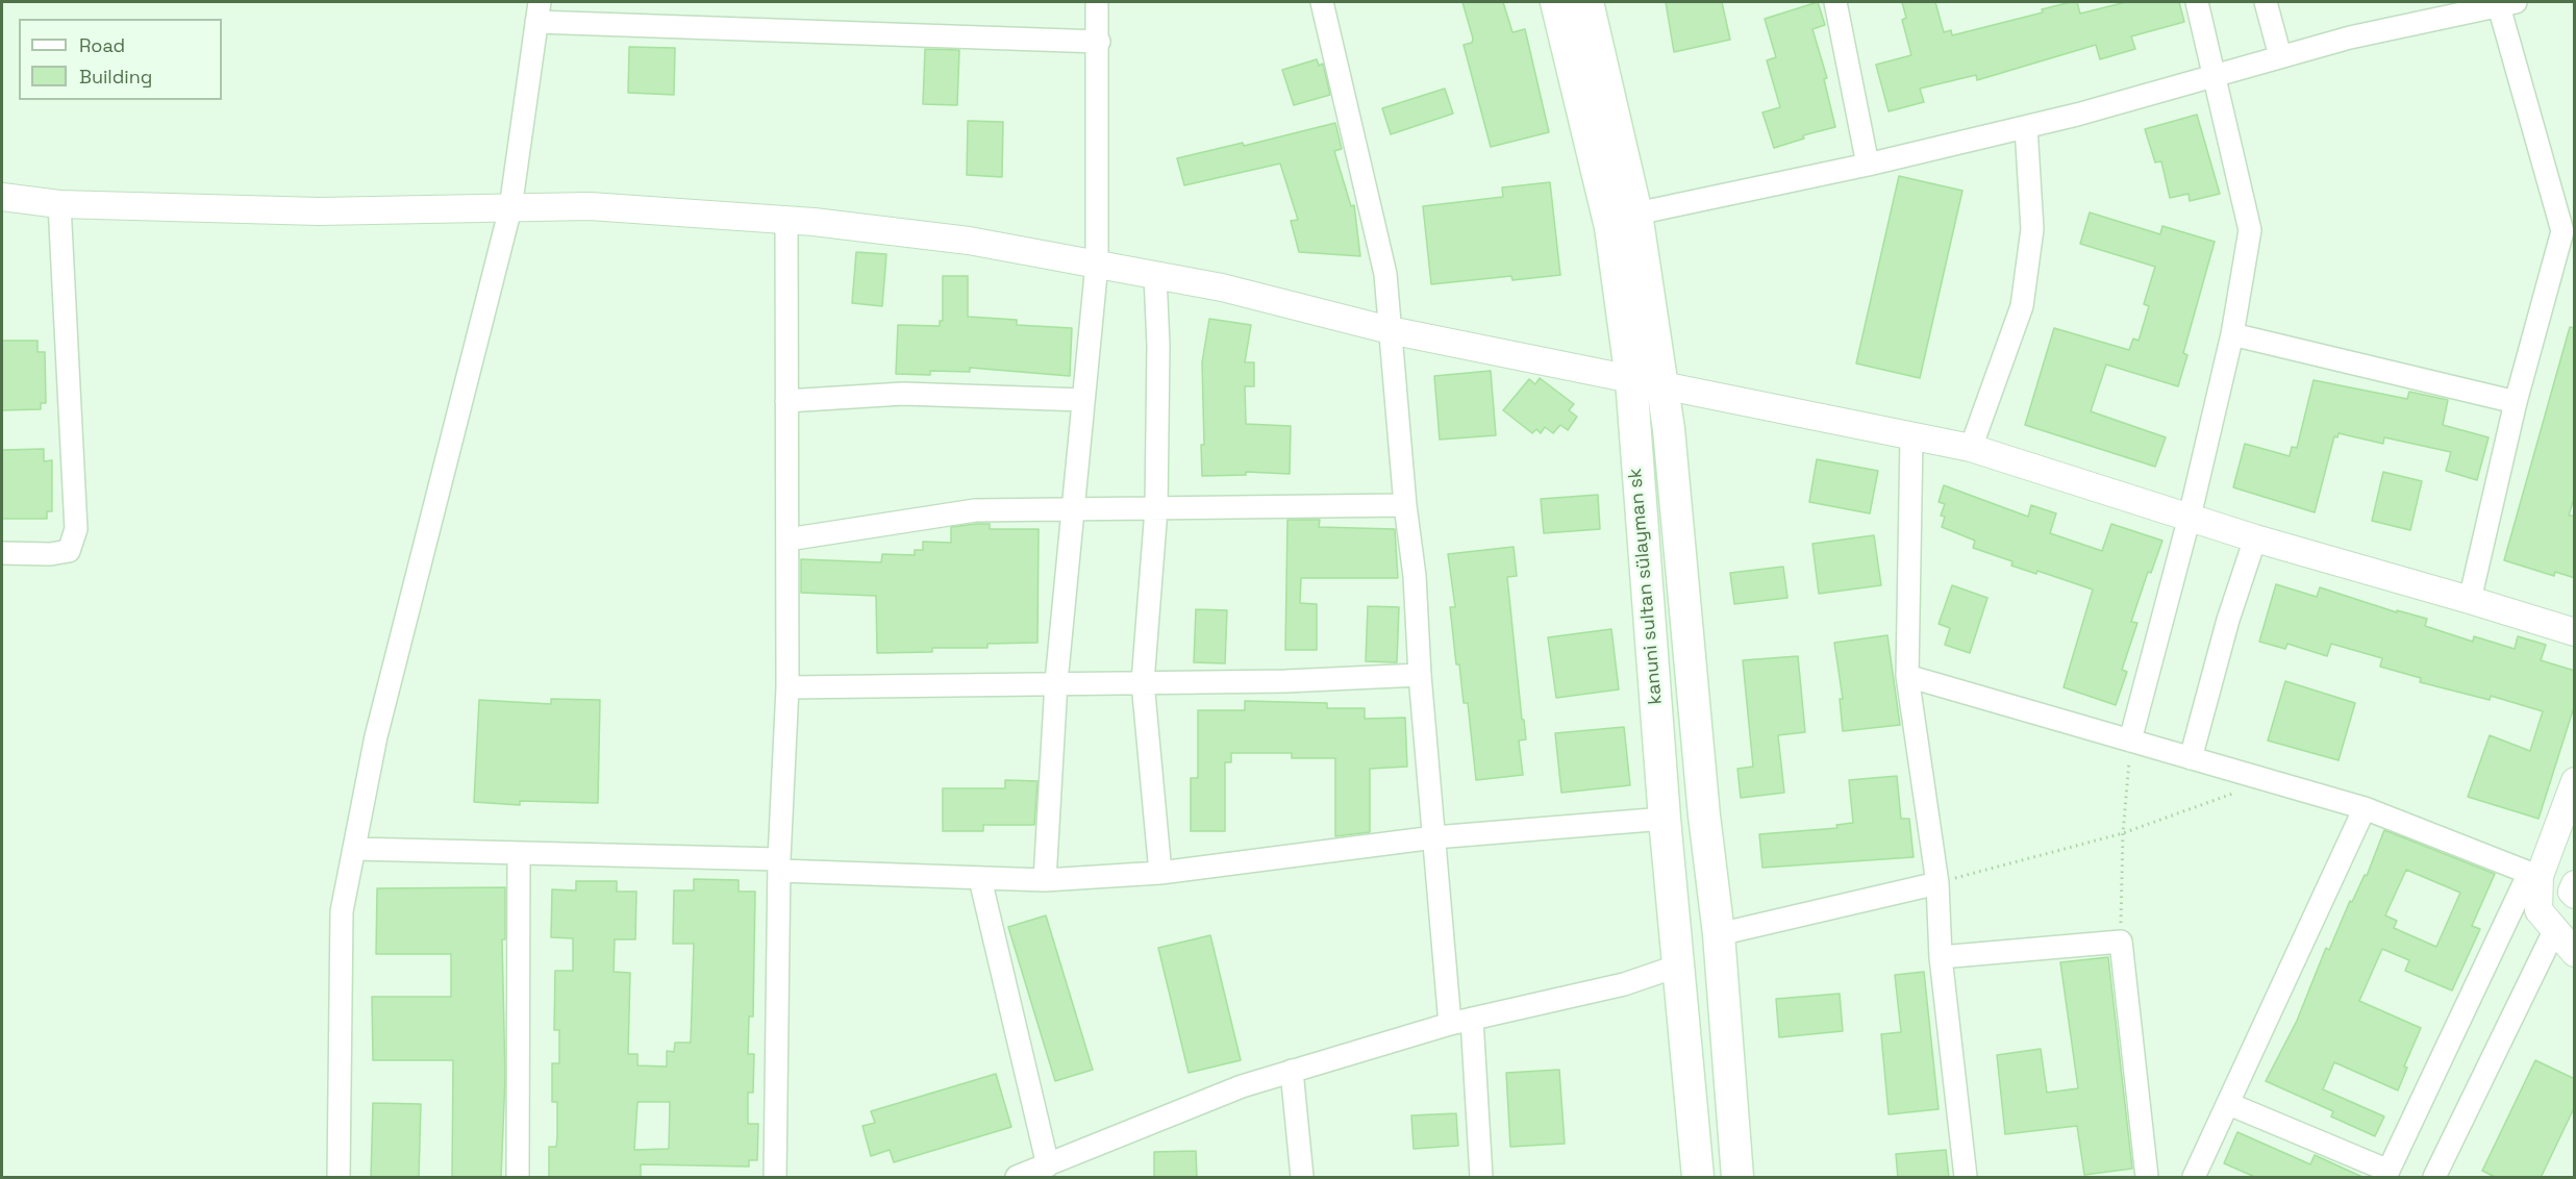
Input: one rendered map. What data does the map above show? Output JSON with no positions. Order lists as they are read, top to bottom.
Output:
{
  "streets": {
    "main road": ["kanuni sultan sülayman sk"]
  },
  "legend": ["Road", "Building"]
}
